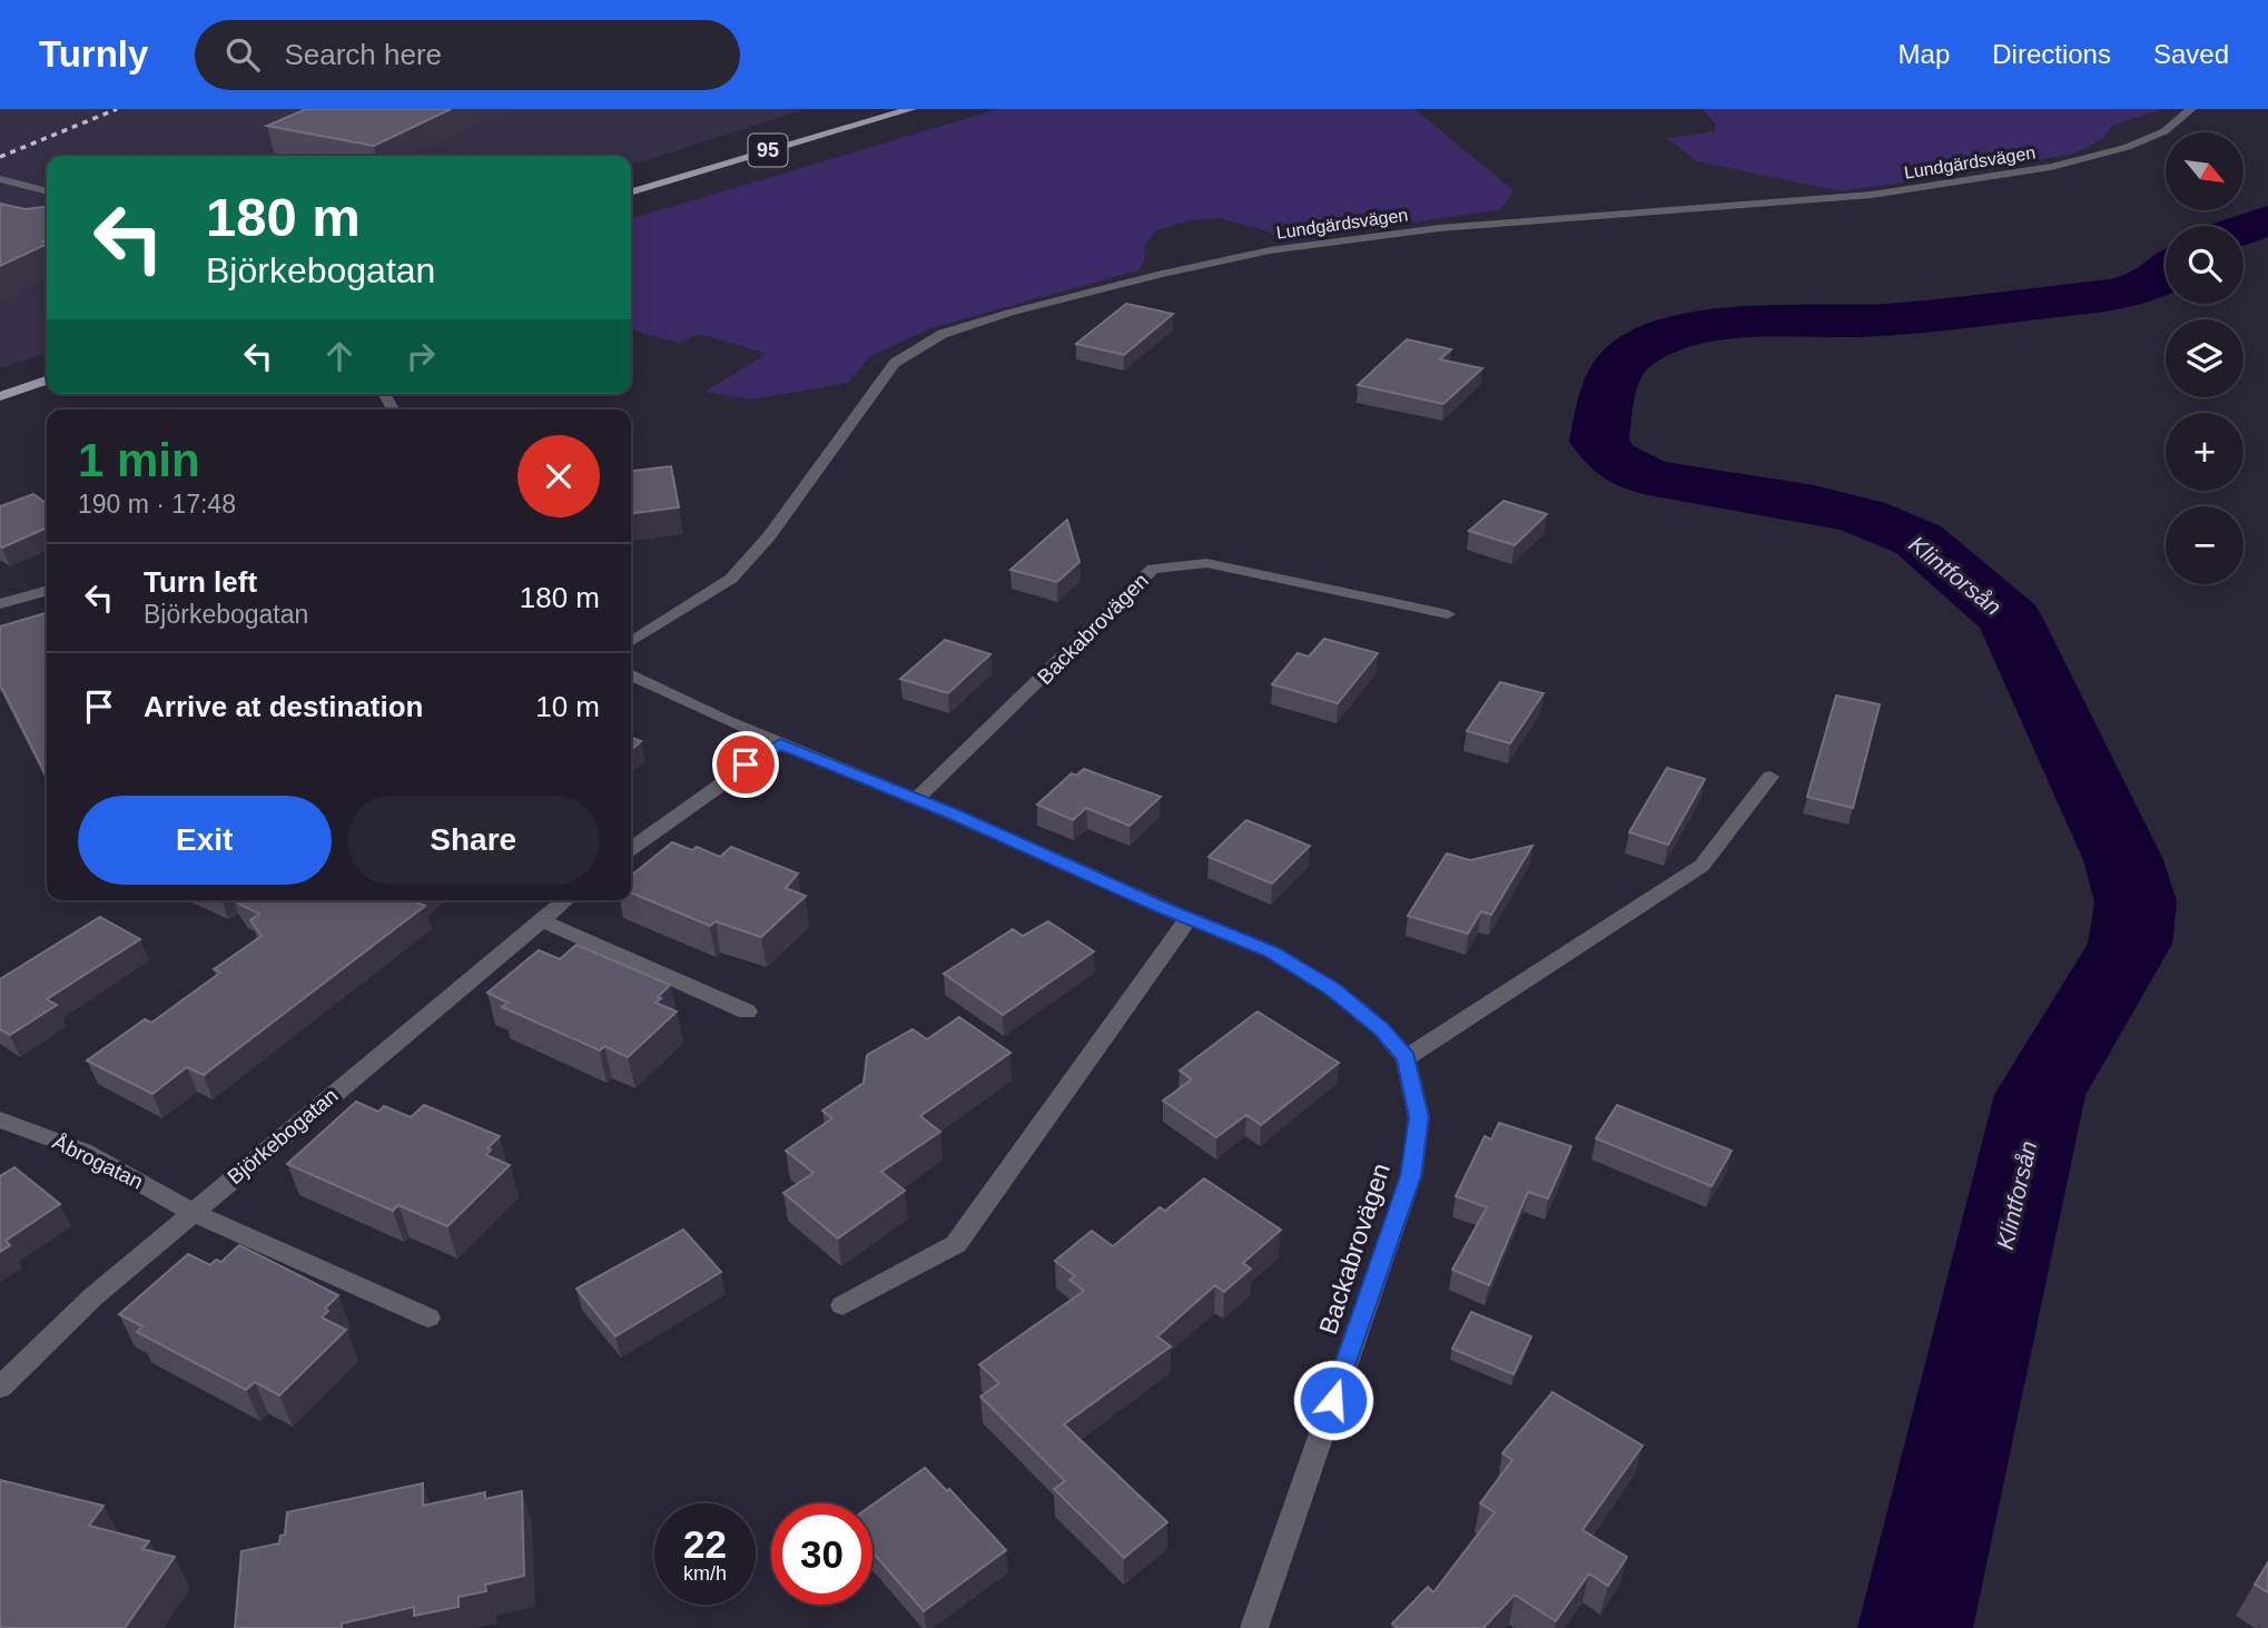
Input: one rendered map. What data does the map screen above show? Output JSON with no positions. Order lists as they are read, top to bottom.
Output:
{
  "streets": {
    "main road": ["95"],
    "street": [
      "Lundgärdsvägen",
      "Backabrovägen",
      "Björkebogatan",
      "Åbrogatan"
    ]
  },
  "crossings": [
    ["Björkebogatan", "Åbrogatan"]
  ],
  "water": ["Klintforsån"],
  "north": "bottom right",
  "page": {
    "header": "Turnly",
    "search": "Search here",
    "nav": ["Map", "Directions", "Saved"],
    "map_buttons": ["+", "−"],
    "turn": ["180 m", "Björkebogatan"],
    "heading": ["1 min", "190 m · 17:48"],
    "list": [
      {
        "name": "Turn left",
        "note": "Björkebogatan",
        "value": "180 m"
      },
      {
        "name": "Arrive at destination",
        "value": "10 m"
      }
    ],
    "buttons": ["Exit", "Share"],
    "speed": "22 km/h",
    "limit": "30"
  }
}
